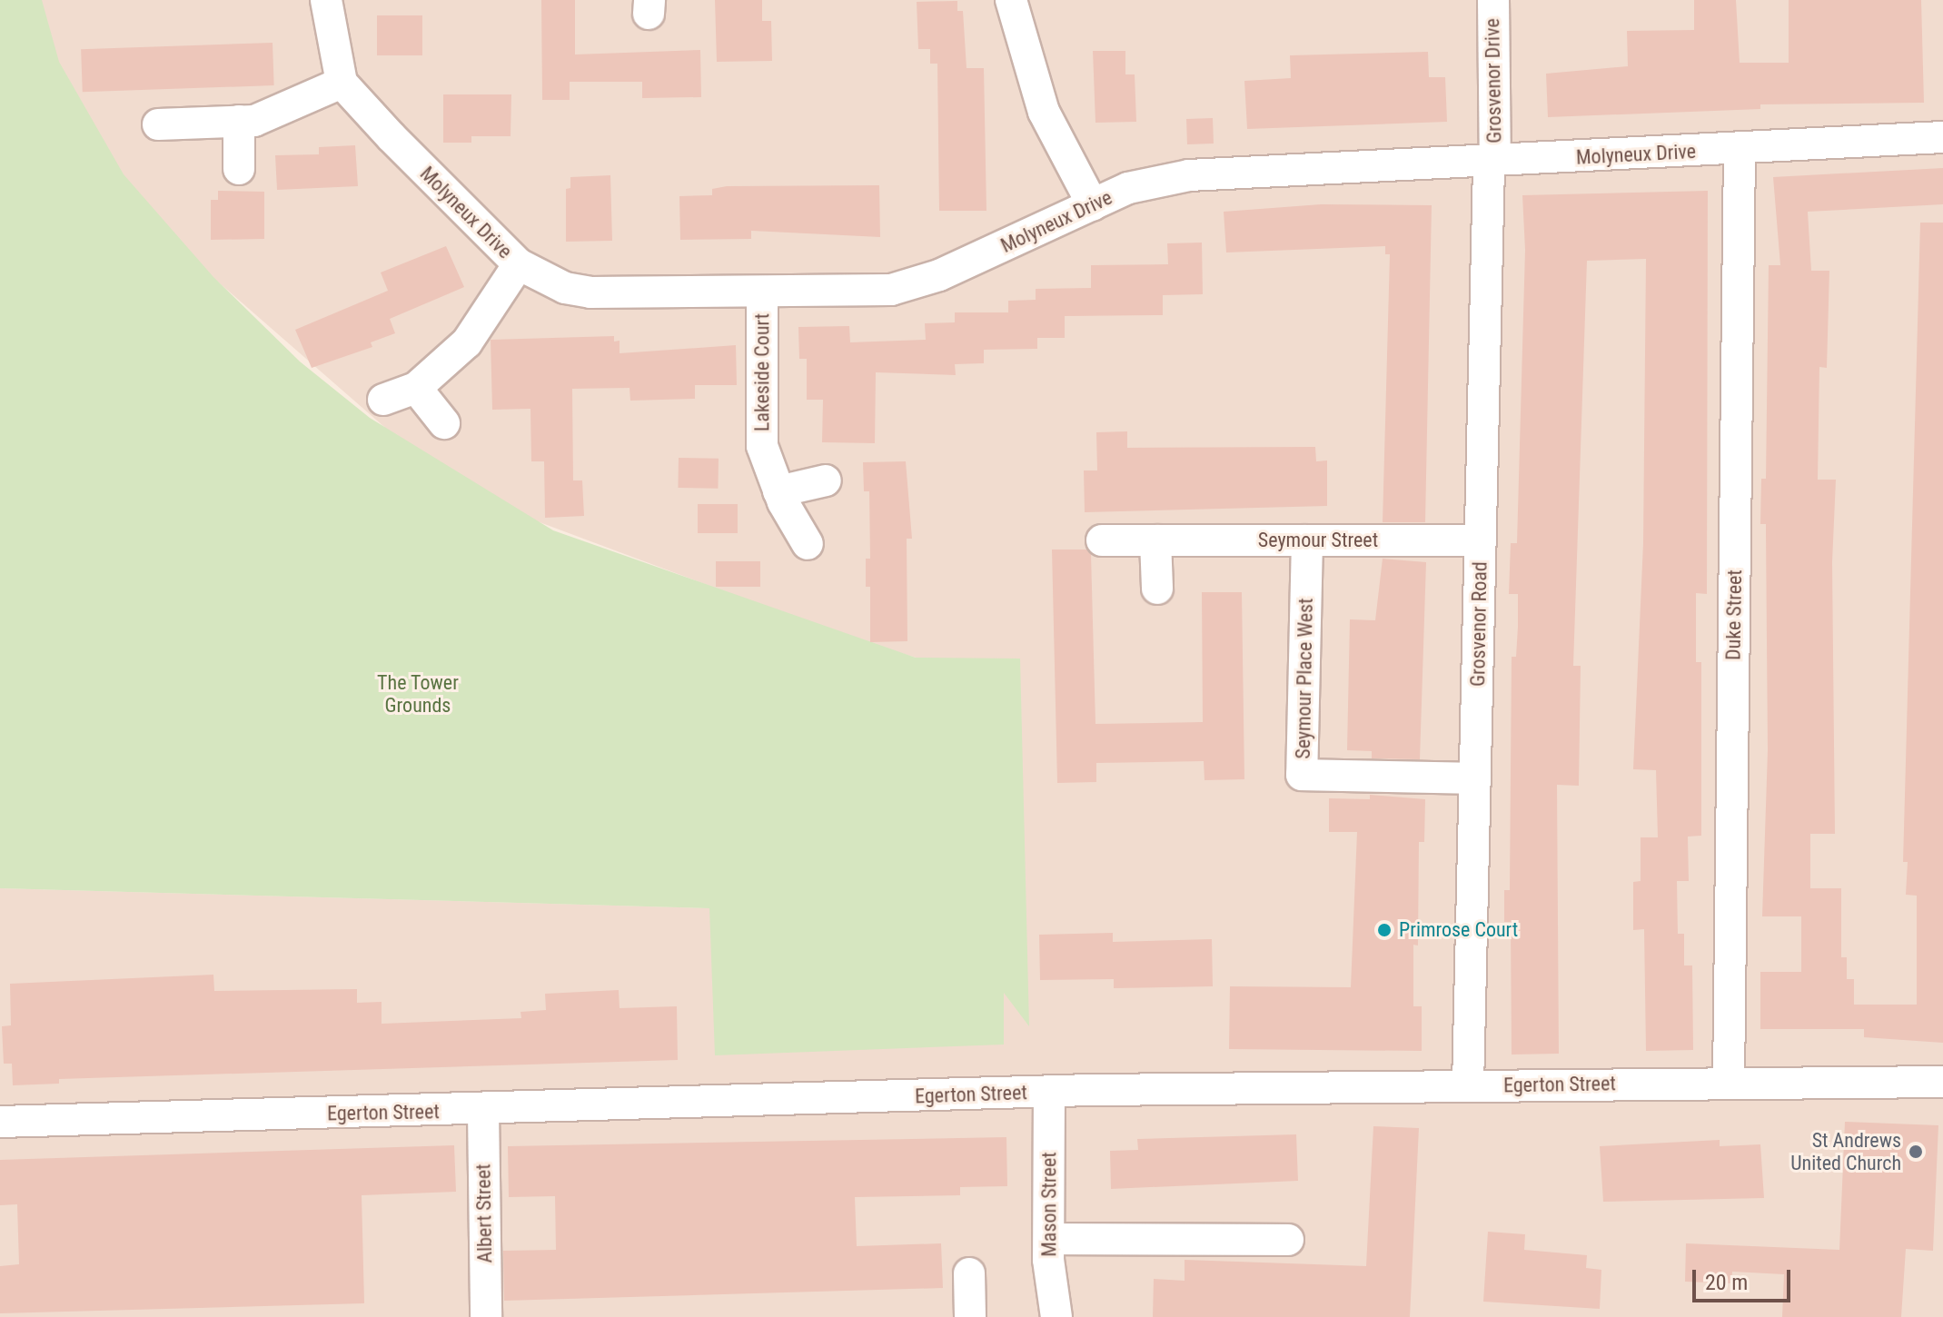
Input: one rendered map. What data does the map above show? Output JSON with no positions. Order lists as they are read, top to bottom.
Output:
{
  "streets": {
    "street": [
      "Grosvenor Drive",
      "Molyneux Drive",
      "Lakeside Court",
      "Seymour Street",
      "Duke Street",
      "Grosvenor Road",
      "Seymour Place West",
      "Egerton Street",
      "Mason Street",
      "Albert Street"
    ]
  },
  "crossings": [
    ["Grosvenor Drive", "Molyneux Drive"],
    ["Grosvenor Drive", "Grosvenor Road"],
    ["Molyneux Drive", "Lakeside Court"],
    ["Molyneux Drive", "Duke Street"],
    ["Molyneux Drive", "Grosvenor Road"],
    ["Seymour Street", "Grosvenor Road"],
    ["Seymour Street", "Seymour Place West"],
    ["Duke Street", "Egerton Street"],
    ["Grosvenor Road", "Seymour Place West"],
    ["Grosvenor Road", "Egerton Street"],
    ["Egerton Street", "Mason Street"],
    ["Egerton Street", "Albert Street"]
  ],
  "parks": ["The Tower Grounds"],
  "places": ["Primrose Court", "St Andrews United Church"],
  "scale_bar": "20 m"
}
